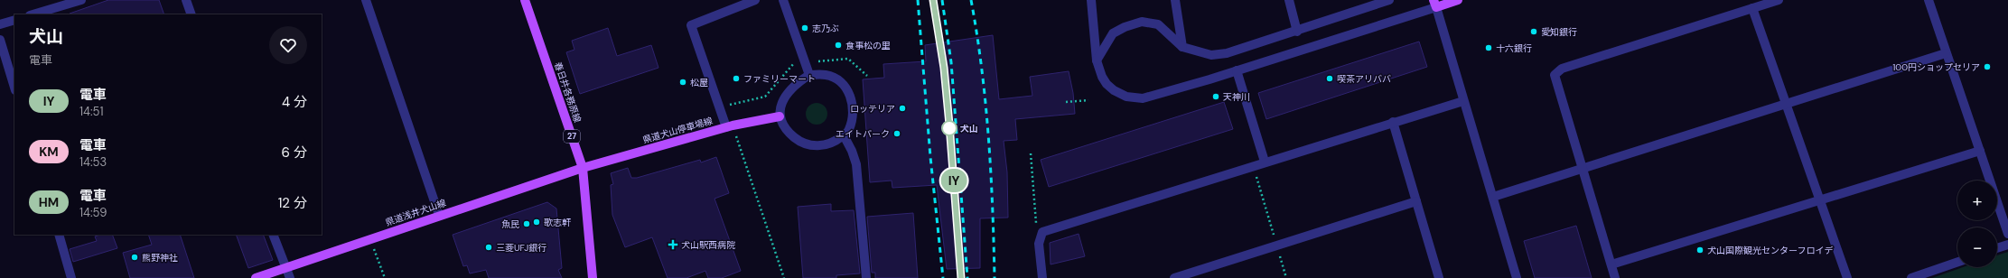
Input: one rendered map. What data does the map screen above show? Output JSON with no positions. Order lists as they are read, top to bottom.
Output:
{
  "streets": {
    "main road": [
      "春日井各務原線",
      "県道犬山停車場線",
      "27",
      "県道浅井犬山線"
    ]
  },
  "crossings": [
    ["春日井各務原線", "県道犬山停車場線"],
    ["春日井各務原線", "県道浅井犬山線"],
    ["県道犬山停車場線", "県道浅井犬山線"]
  ],
  "places": {
    "other": [
      "志乃ぶ",
      "愛知銀行",
      "食事松の里",
      "十六銀行",
      "100円ショップセリア",
      "ファミリーマート",
      "喫茶アリババ",
      "松屋",
      "天神川",
      "ロッテリア",
      "犬山",
      "エイトパーク",
      "歌志軒",
      "魚民",
      "三菱UFJ銀行",
      "犬山国際観光センターフロイデ",
      "熊野神社"
    ],
    "health": ["犬山駅西病院"]
  },
  "page": {
    "on_map": "IY",
    "heading": ["犬山", "電車"],
    "list": [
      {
        "mark": "IY",
        "name": "電車",
        "note": "14:51",
        "value": "4 分"
      },
      {
        "mark": "KM",
        "name": "電車",
        "note": "14:53",
        "value": "6 分"
      },
      {
        "mark": "HM",
        "name": "電車",
        "note": "14:59",
        "value": "12 分"
      }
    ],
    "map_buttons": ["+", "−"]
  }
}
